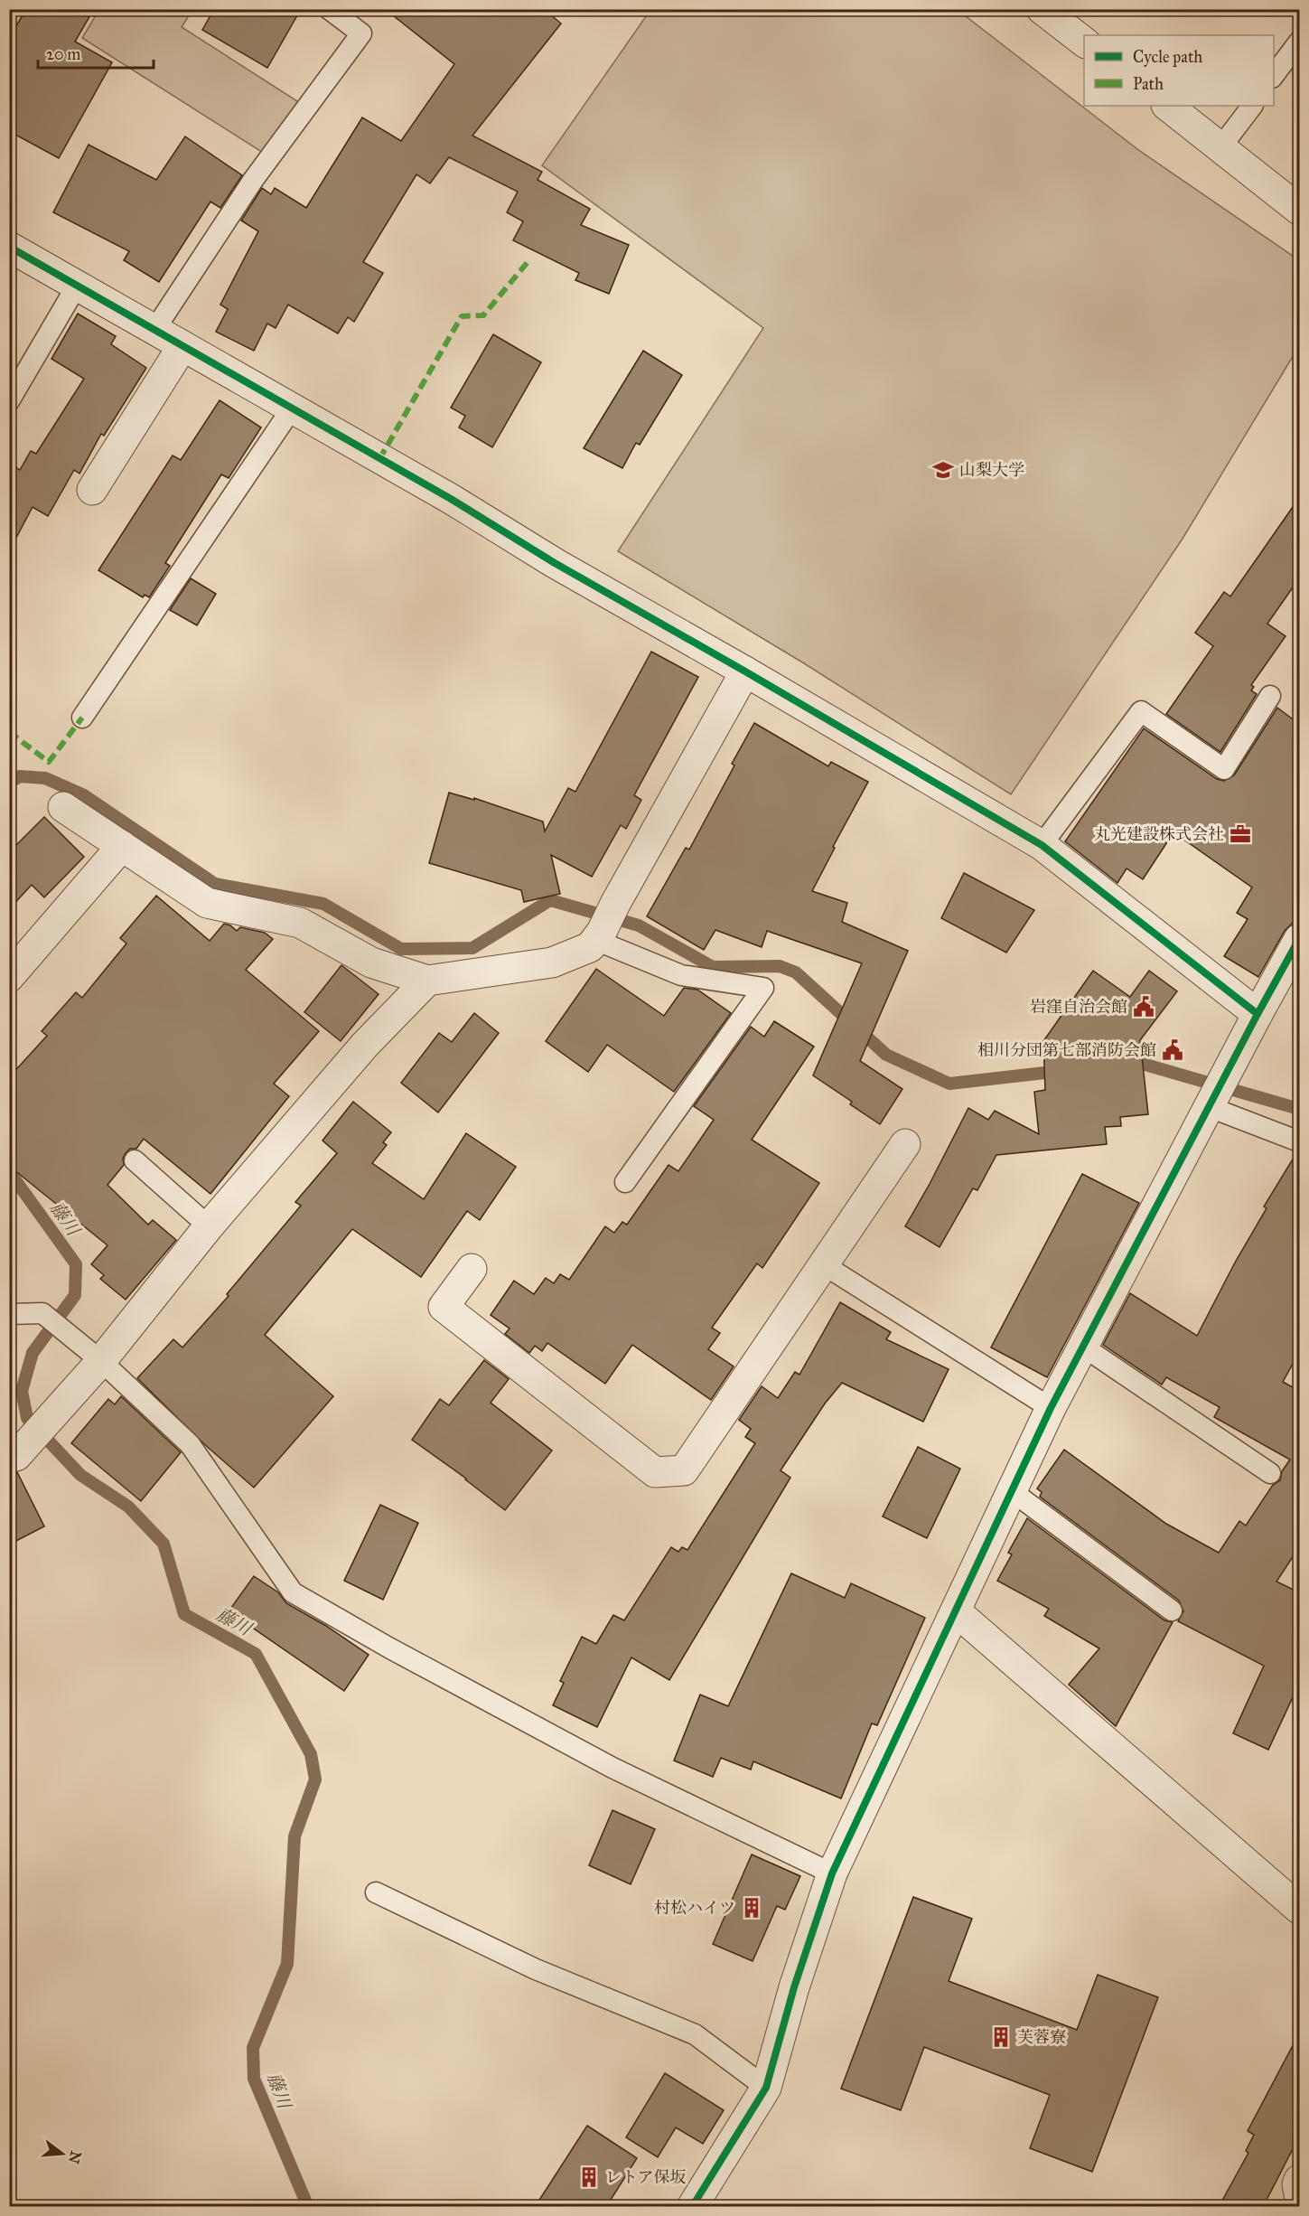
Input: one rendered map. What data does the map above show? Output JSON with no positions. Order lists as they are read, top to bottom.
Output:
{
  "water": ["藤川"],
  "places": {
    "school or university": ["山梨大学"],
    "office": ["丸光建設株式会社"],
    "public building": ["岩窪自治会館", "相川分団第七部消防会館"],
    "building": ["村松ハイツ", "芙蓉寮", "レトア保坂"]
  },
  "legend": ["Cycle path", "Path"],
  "scale_bar": "20 m",
  "north": "right"
}
